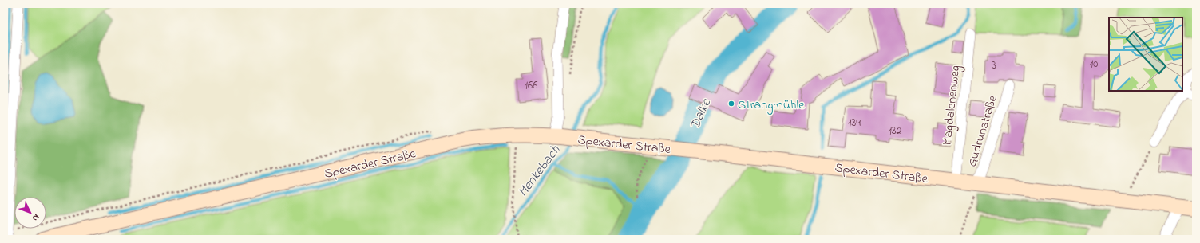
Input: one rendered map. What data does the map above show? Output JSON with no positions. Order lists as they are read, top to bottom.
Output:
{
  "streets": {
    "main road": ["Spexarder Straße"],
    "street": ["Magdalenenweg", "Gudrunstraße"]
  },
  "crossings": [
    ["Magdalenenweg", "Spexarder Straße"],
    ["Gudrunstraße", "Spexarder Straße"]
  ],
  "water": ["Dalke", "Menkebach"],
  "places": ["Strangmühle"],
  "house_numbers": [
    "10",
    "3",
    "166",
    "134",
    "132"
  ],
  "north": "bottom right"
}
